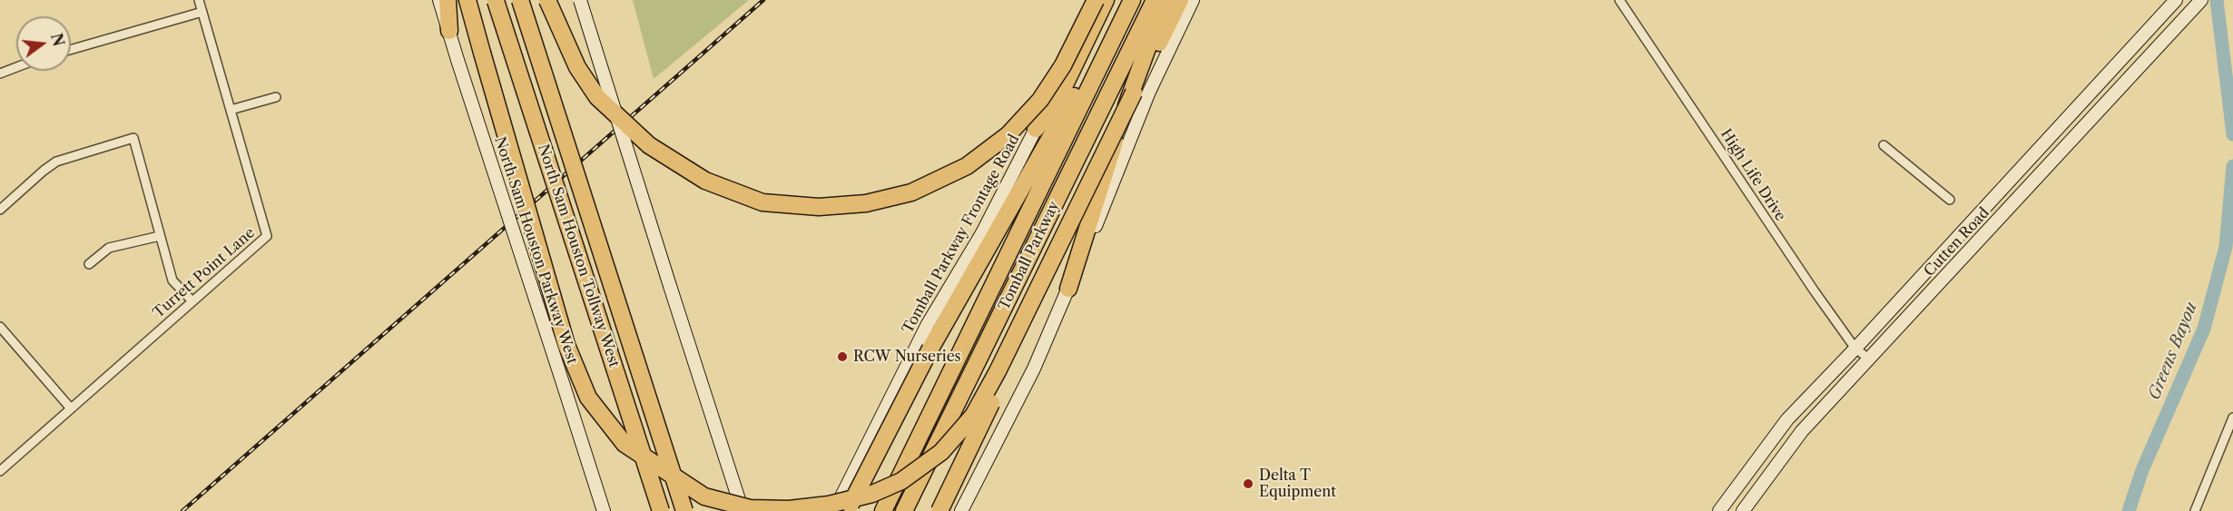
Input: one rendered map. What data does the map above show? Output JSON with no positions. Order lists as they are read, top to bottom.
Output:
{
  "streets": {
    "highway": ["North Sam Houston Tollway West", "Tomball Parkway"],
    "main road": ["Tomball Parkway Frontage Road", "Cutten Road", "North Sam Houston Parkway West"],
    "street": ["High Life Drive", "Turrett Point Lane"]
  },
  "crossings": [
    ["High Life Drive", "Cutten Road"]
  ],
  "water": ["Greens Bayou"],
  "places": ["RCW Nurseries", "Delta T Equipment"],
  "north": "right"
}
